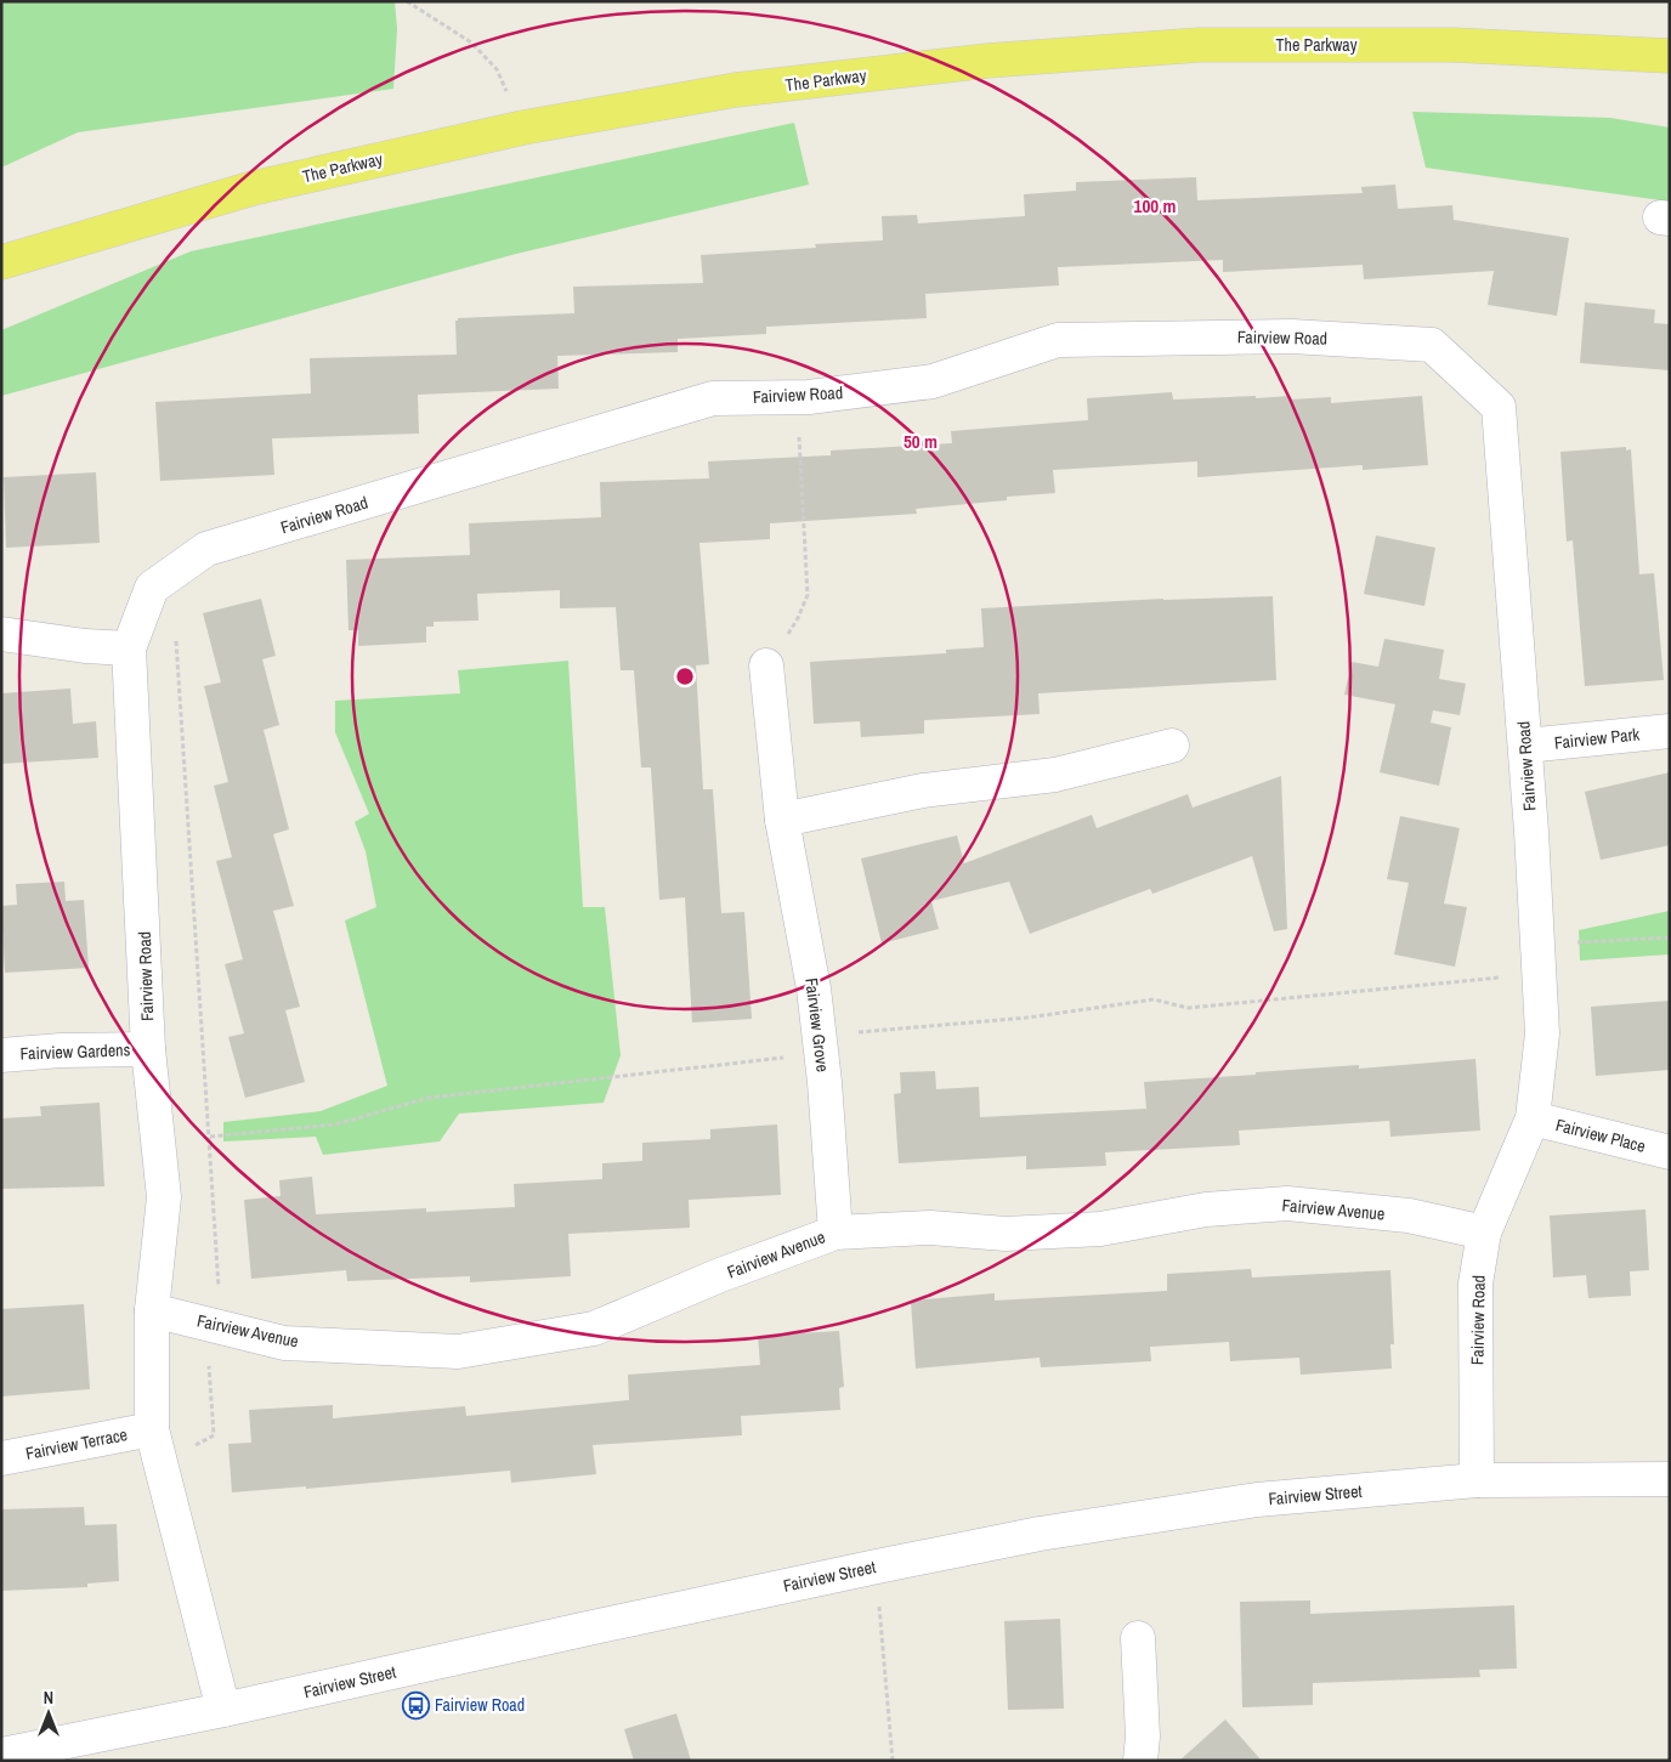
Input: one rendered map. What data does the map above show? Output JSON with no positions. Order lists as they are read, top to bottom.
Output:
{
  "streets": {
    "main road": ["The Parkway"],
    "street": [
      "Fairview Road",
      "Fairview Park",
      "Fairview Grove",
      "Fairview Gardens",
      "Fairview Place",
      "Fairview Avenue",
      "Fairview Terrace",
      "Fairview Street"
    ]
  },
  "crossings": [
    ["Fairview Road", "Fairview Park"],
    ["Fairview Road", "Fairview Gardens"],
    ["Fairview Road", "Fairview Place"],
    ["Fairview Road", "Fairview Avenue"],
    ["Fairview Road", "Fairview Terrace"],
    ["Fairview Road", "Fairview Street"],
    ["Fairview Grove", "Fairview Avenue"]
  ],
  "places": {
    "bus stop": ["Fairview Road"]
  },
  "north": "top",
  "rings": ["100 m", "50 m"]
}
